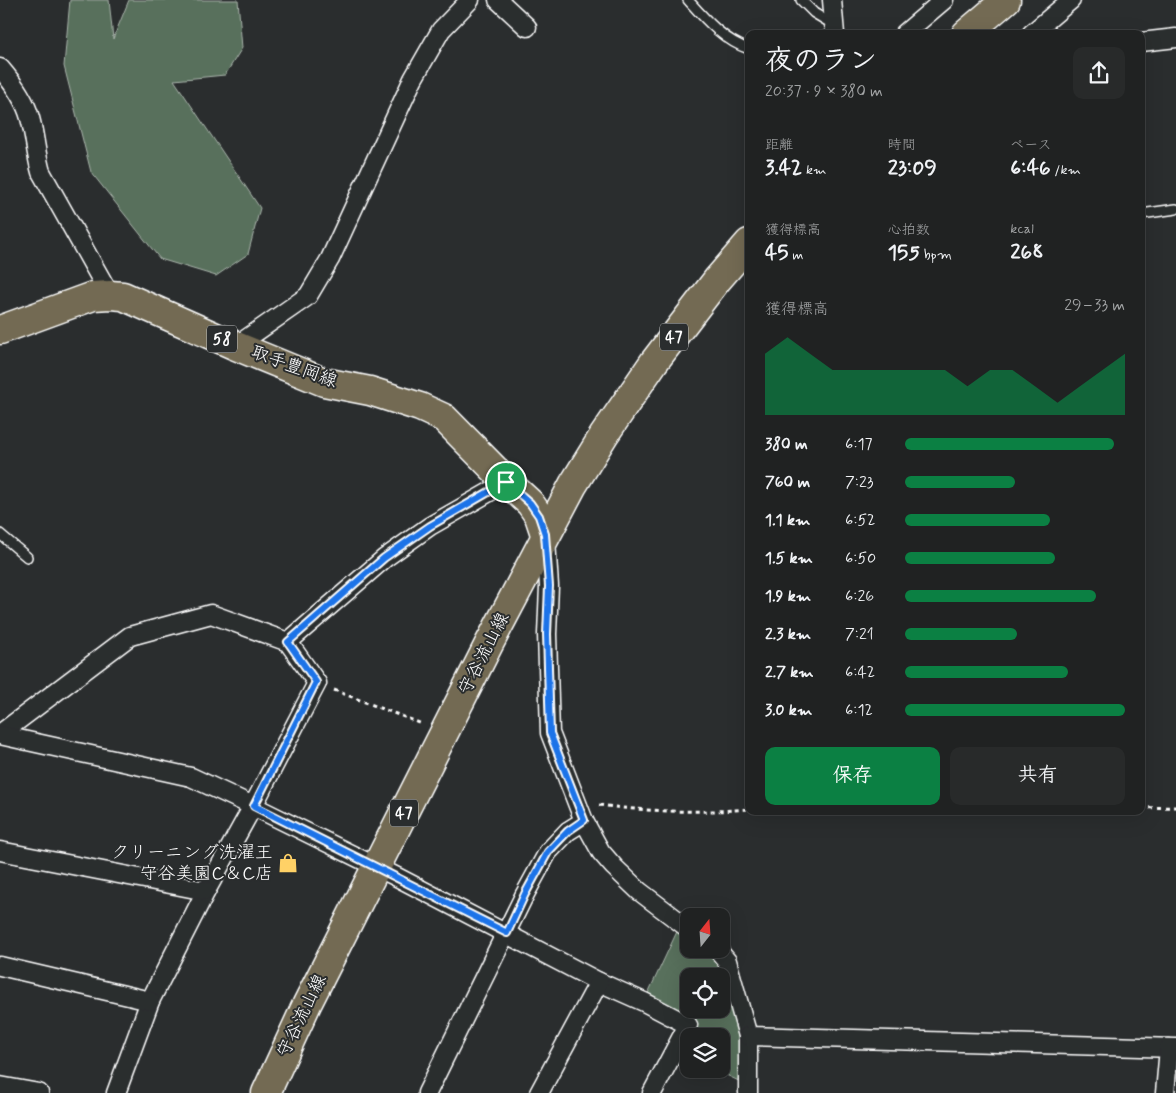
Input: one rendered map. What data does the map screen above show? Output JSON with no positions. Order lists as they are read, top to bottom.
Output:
{
  "streets": {
    "main road": [
      "47",
      "58",
      "取手豊岡線",
      "守谷流山線"
    ]
  },
  "crossings": [
    ["取手豊岡線", "守谷流山線"]
  ],
  "places": {
    "shop": ["クリーニング洗濯王 守谷美園C＆C店"]
  },
  "north": "top",
  "page": {
    "heading": ["夜のラン", "20:37 · 9 × 380 m"],
    "stats": [
      ["距離", "3.42 km"],
      ["時間", "23:09"],
      ["ペース", "6:46 /km"],
      ["獲得標高", "45 m"],
      ["心拍数", "155 bpm"],
      ["kcal", "268"]
    ],
    "chart": ["獲得標高", "29–33 m"],
    "list": [
      {
        "name": "380 m",
        "note": "6:17"
      },
      {
        "name": "760 m",
        "note": "7:23"
      },
      {
        "name": "1.1 km",
        "note": "6:52"
      },
      {
        "name": "1.5 km",
        "note": "6:50"
      },
      {
        "name": "1.9 km",
        "note": "6:26"
      },
      {
        "name": "2.3 km",
        "note": "7:21"
      },
      {
        "name": "2.7 km",
        "note": "6:42"
      },
      {
        "name": "3.0 km",
        "note": "6:12"
      }
    ],
    "buttons": ["保存", "共有"]
  }
}
